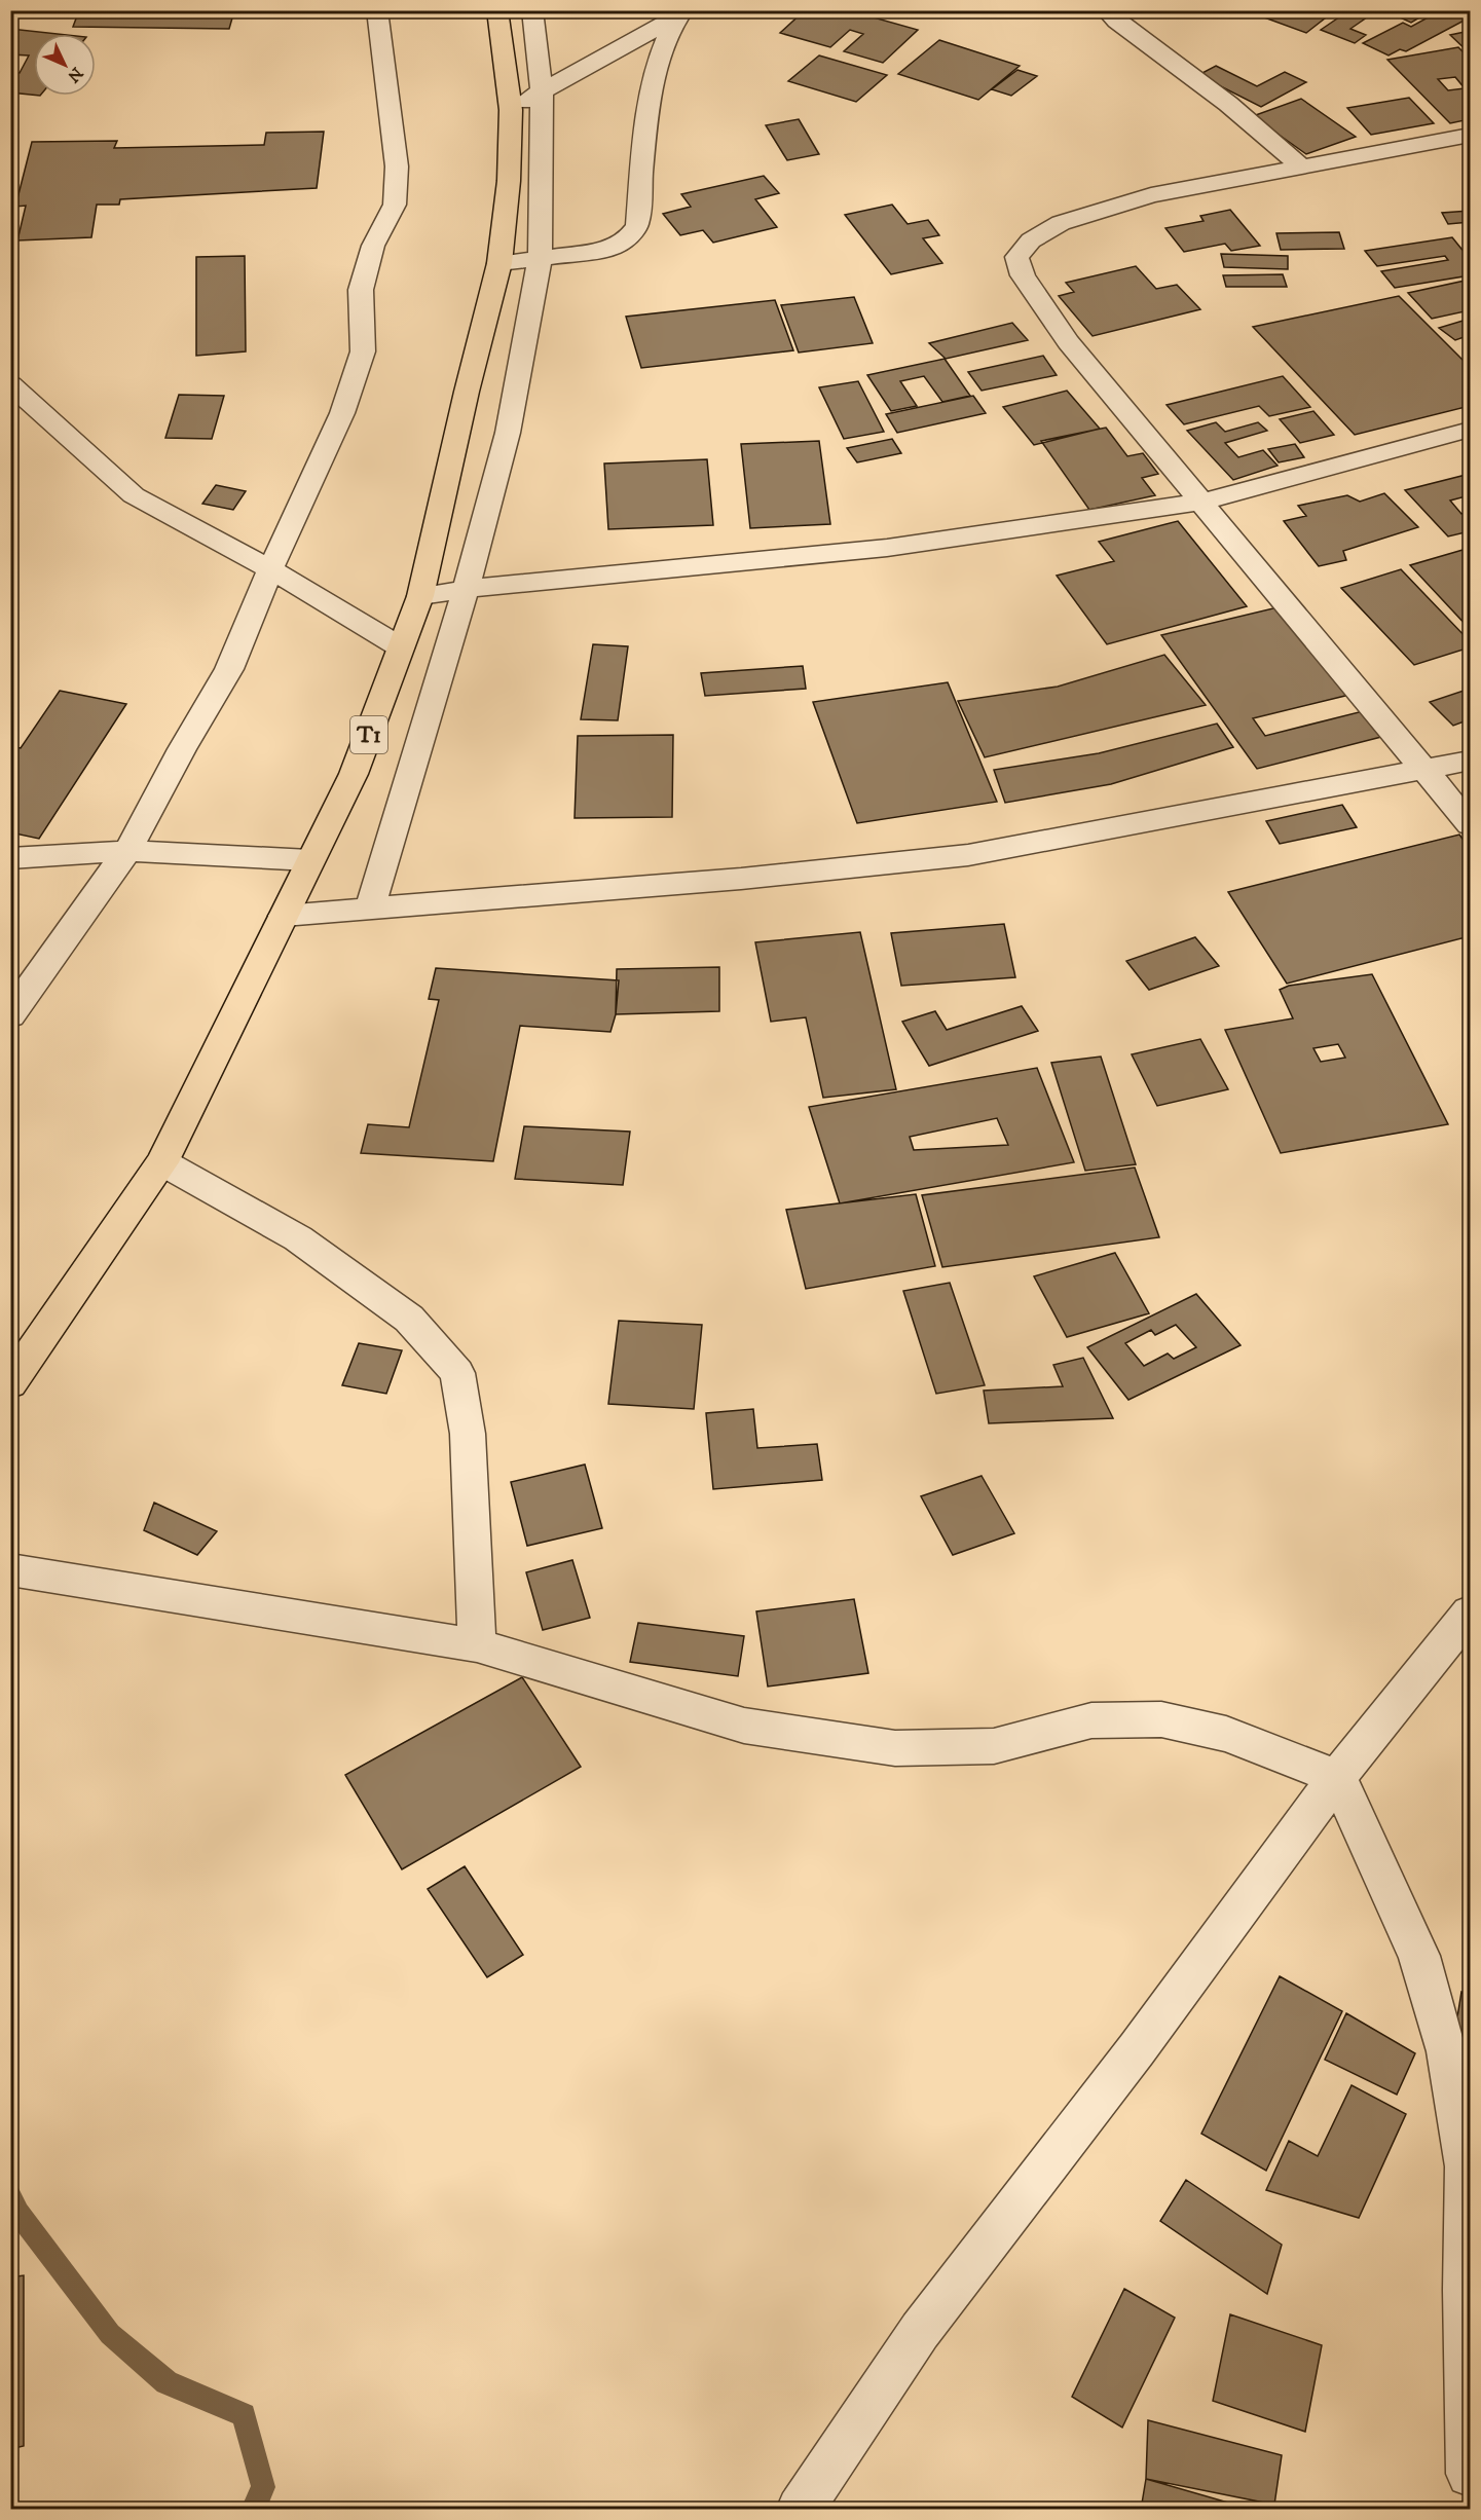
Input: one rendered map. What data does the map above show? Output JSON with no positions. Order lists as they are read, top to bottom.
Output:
{
  "streets": {
    "highway": ["T1"]
  },
  "north": "bottom right"
}
